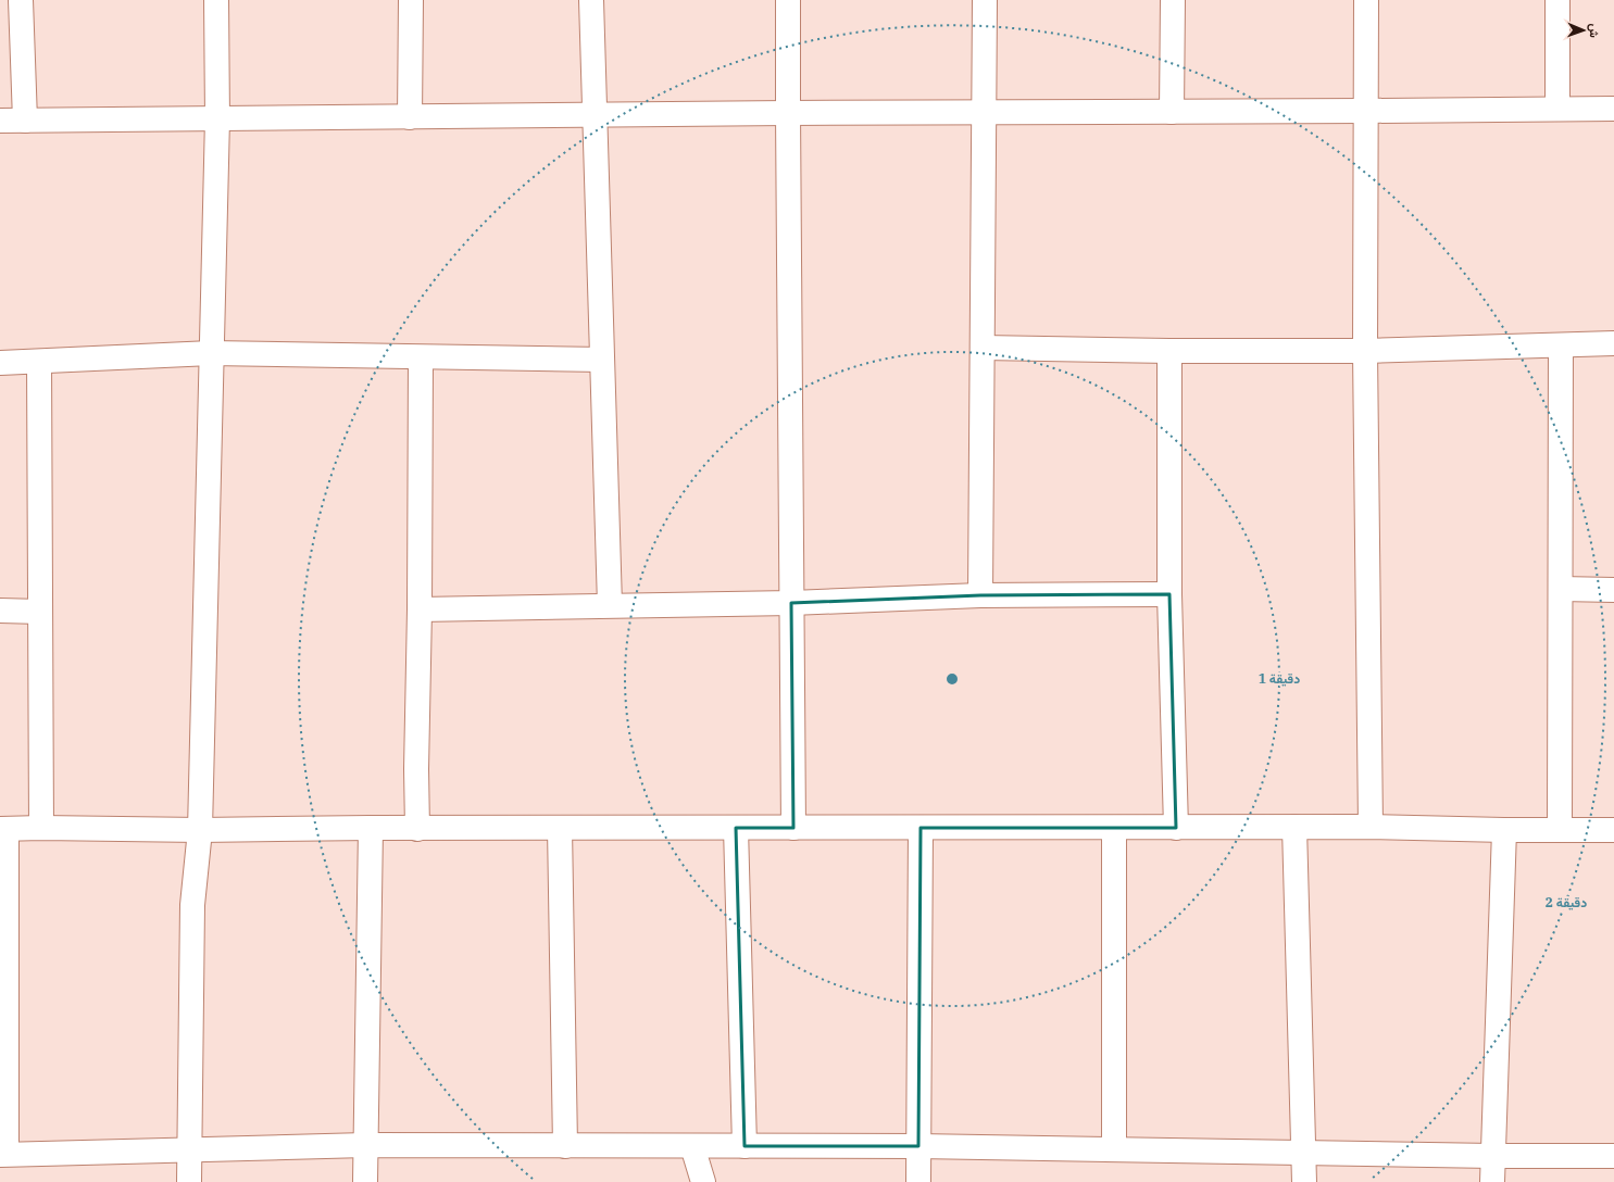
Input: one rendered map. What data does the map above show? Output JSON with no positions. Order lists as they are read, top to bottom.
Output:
{
  "north": "right",
  "rings": ["1 دقيقة", "2 دقيقة"]
}
